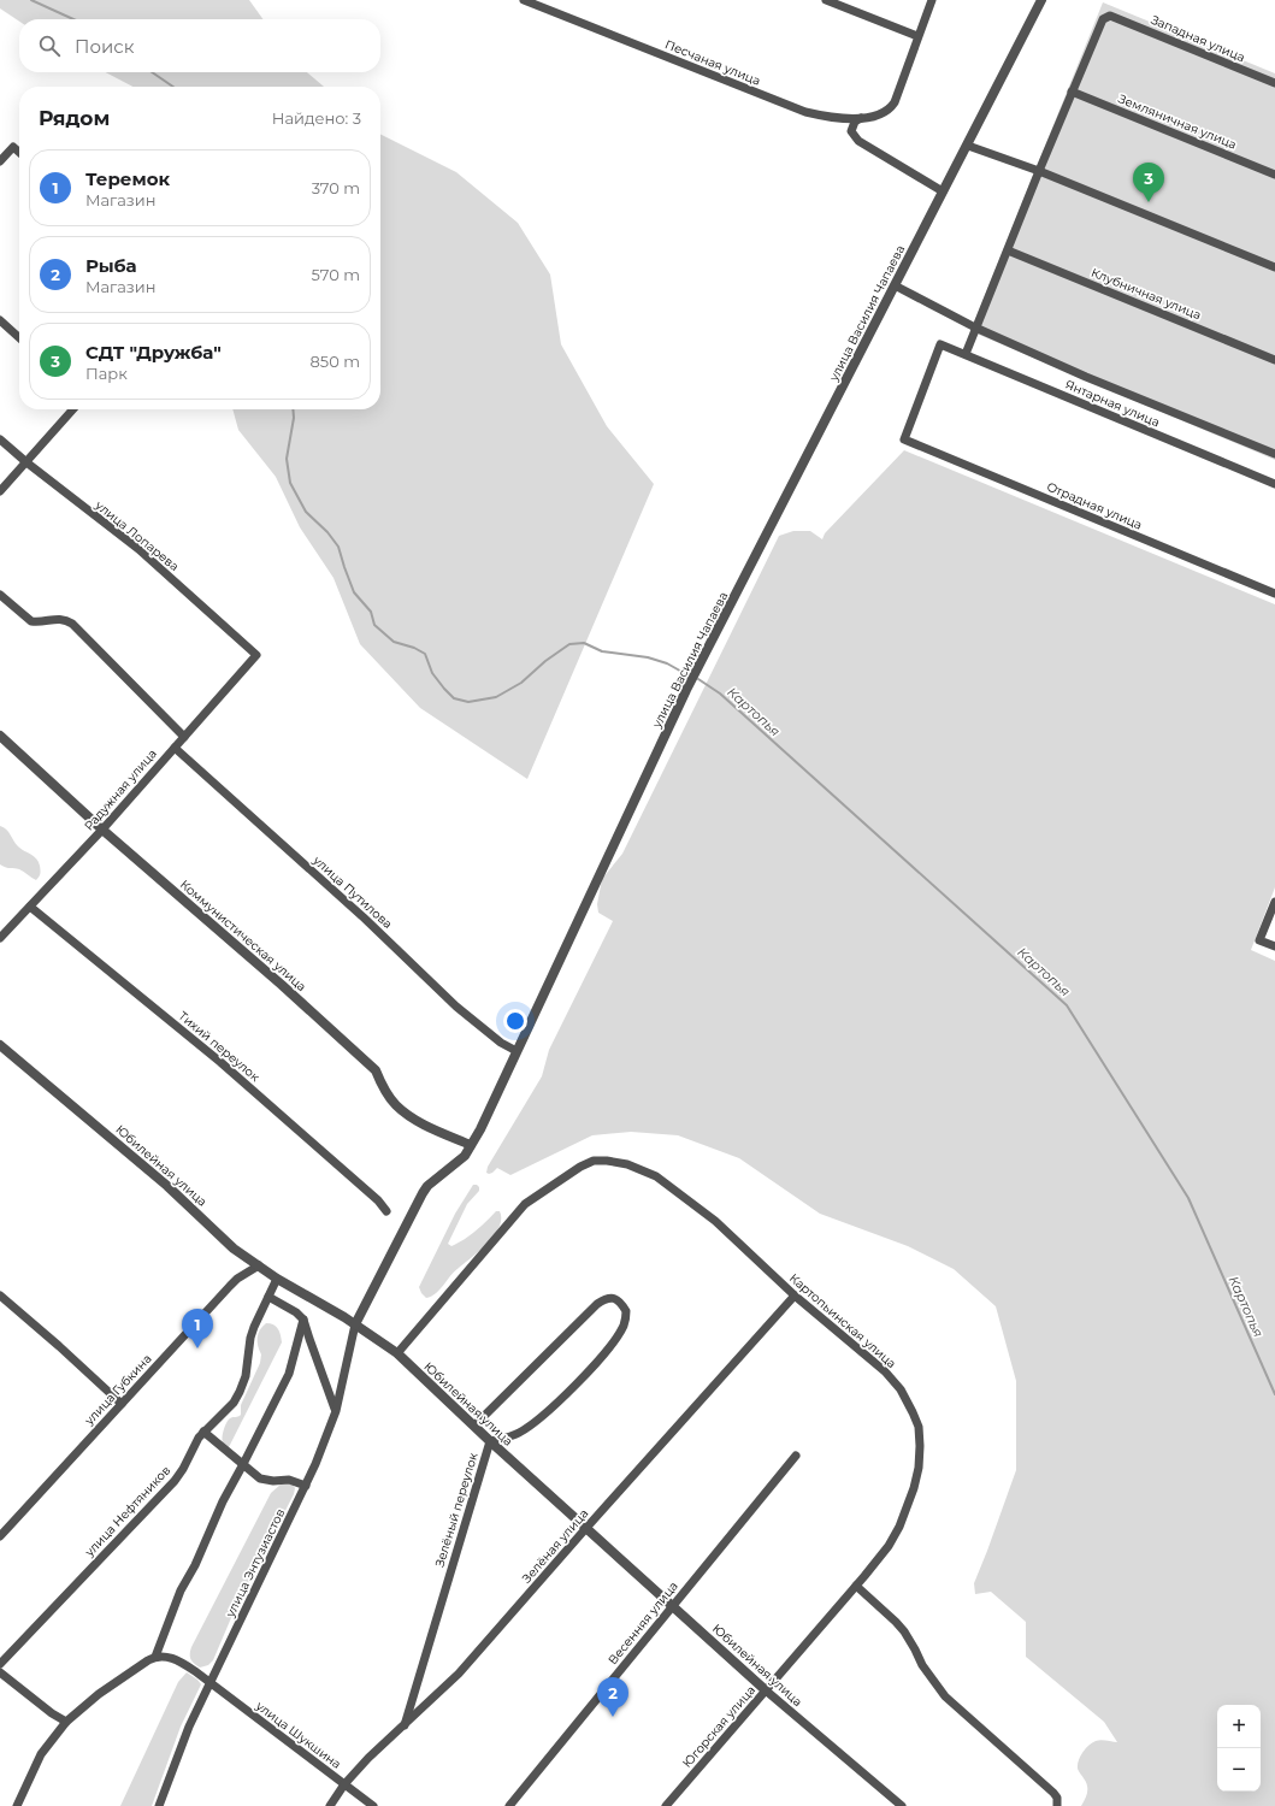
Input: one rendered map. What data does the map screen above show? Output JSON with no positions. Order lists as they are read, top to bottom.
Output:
{
  "streets": {
    "street": [
      "Западная улица",
      "Песчаная улица",
      "Земляничная улица",
      "Клубничная улица",
      "улица Василия Чапаева",
      "Янтарная улица",
      "Отрадная улица",
      "улица Лопарева",
      "Радужная улица",
      "улица Путилова",
      "Коммунистическая улица",
      "Тихий переулок",
      "Юбилейная улица",
      "Картопьинская улица",
      "улица Губкина",
      "Зелёный переулок",
      "улица Нефтяников",
      "Зелёная улица",
      "улица Энтузиастов",
      "Весенняя улица",
      "Югорская улица",
      "улица Шукшина"
    ]
  },
  "crossings": [
    ["Западная улица", "Земляничная улица"],
    ["улица Василия Чапаева", "Янтарная улица"],
    ["улица Василия Чапаева", "улица Путилова"],
    ["улица Василия Чапаева", "Коммунистическая улица"],
    ["улица Василия Чапаева", "Юбилейная улица"],
    ["улица Василия Чапаева", "улица Энтузиастов"],
    ["Янтарная улица", "Отрадная улица"],
    ["улица Лопарева", "Радужная улица"],
    ["Радужная улица", "улица Путилова"],
    ["Радужная улица", "Коммунистическая улица"],
    ["Радужная улица", "Тихий переулок"],
    ["Юбилейная улица", "Картопьинская улица"],
    ["Юбилейная улица", "улица Губкина"],
    ["Юбилейная улица", "Зелёный переулок"],
    ["Юбилейная улица", "улица Нефтяников"],
    ["Юбилейная улица", "Зелёная улица"],
    ["Юбилейная улица", "улица Энтузиастов"],
    ["Юбилейная улица", "Весенняя улица"],
    ["Юбилейная улица", "Югорская улица"],
    ["Картопьинская улица", "Зелёная улица"],
    ["Картопьинская улица", "Югорская улица"],
    ["Зелёный переулок", "Зелёная улица"],
    ["Зелёная улица", "улица Шукшина"],
    ["улица Энтузиастов", "улица Шукшина"]
  ],
  "water": ["Картопья"],
  "page": {
    "search": "Поиск",
    "heading": ["Рядом", "Найдено: 3"],
    "list": [
      {
        "mark": "1",
        "name": "Теремок",
        "note": "Магазин",
        "value": "370 m"
      },
      {
        "mark": "2",
        "name": "Рыба",
        "note": "Магазин",
        "value": "570 m"
      },
      {
        "mark": "3",
        "name": "СДТ \"Дружба\"",
        "note": "Парк",
        "value": "850 m"
      }
    ],
    "pins": ["3", "1", "2"],
    "map_buttons": ["+", "−"]
  }
}
